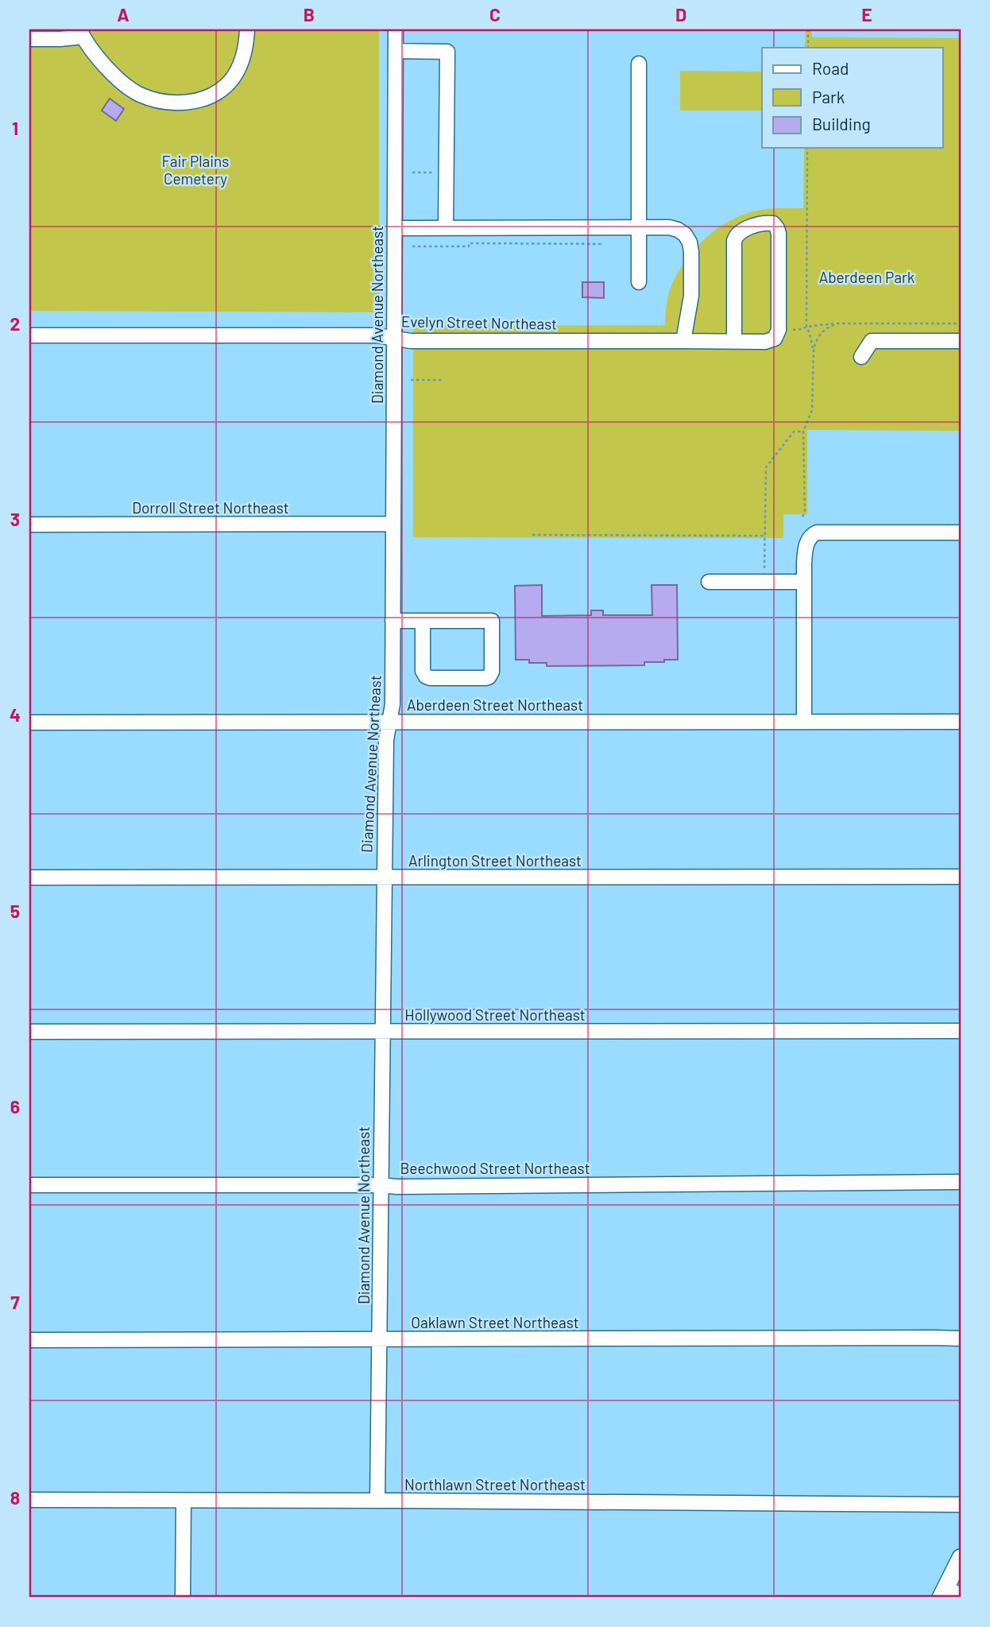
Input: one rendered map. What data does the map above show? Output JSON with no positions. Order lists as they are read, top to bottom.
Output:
{
  "streets": {
    "street": [
      "Diamond Avenue Northeast",
      "Evelyn Street Northeast",
      "Dorroll Street Northeast",
      "Aberdeen Street Northeast",
      "Arlington Street Northeast",
      "Hollywood Street Northeast",
      "Beechwood Street Northeast",
      "Oaklawn Street Northeast",
      "Northlawn Street Northeast"
    ]
  },
  "crossings": [
    ["Diamond Avenue Northeast", "Evelyn Street Northeast"],
    ["Diamond Avenue Northeast", "Dorroll Street Northeast"],
    ["Diamond Avenue Northeast", "Aberdeen Street Northeast"],
    ["Diamond Avenue Northeast", "Arlington Street Northeast"],
    ["Diamond Avenue Northeast", "Hollywood Street Northeast"],
    ["Diamond Avenue Northeast", "Beechwood Street Northeast"],
    ["Diamond Avenue Northeast", "Oaklawn Street Northeast"],
    ["Diamond Avenue Northeast", "Northlawn Street Northeast"]
  ],
  "parks": ["Fair Plains Cemetery", "Aberdeen Park"],
  "legend": ["Road", "Park", "Building"],
  "grid": {
    "columns": [
      "A",
      "B",
      "C",
      "D",
      "E"
    ],
    "rows": [
      "1",
      "2",
      "3",
      "4",
      "5",
      "6",
      "7",
      "8"
    ]
  }
}
